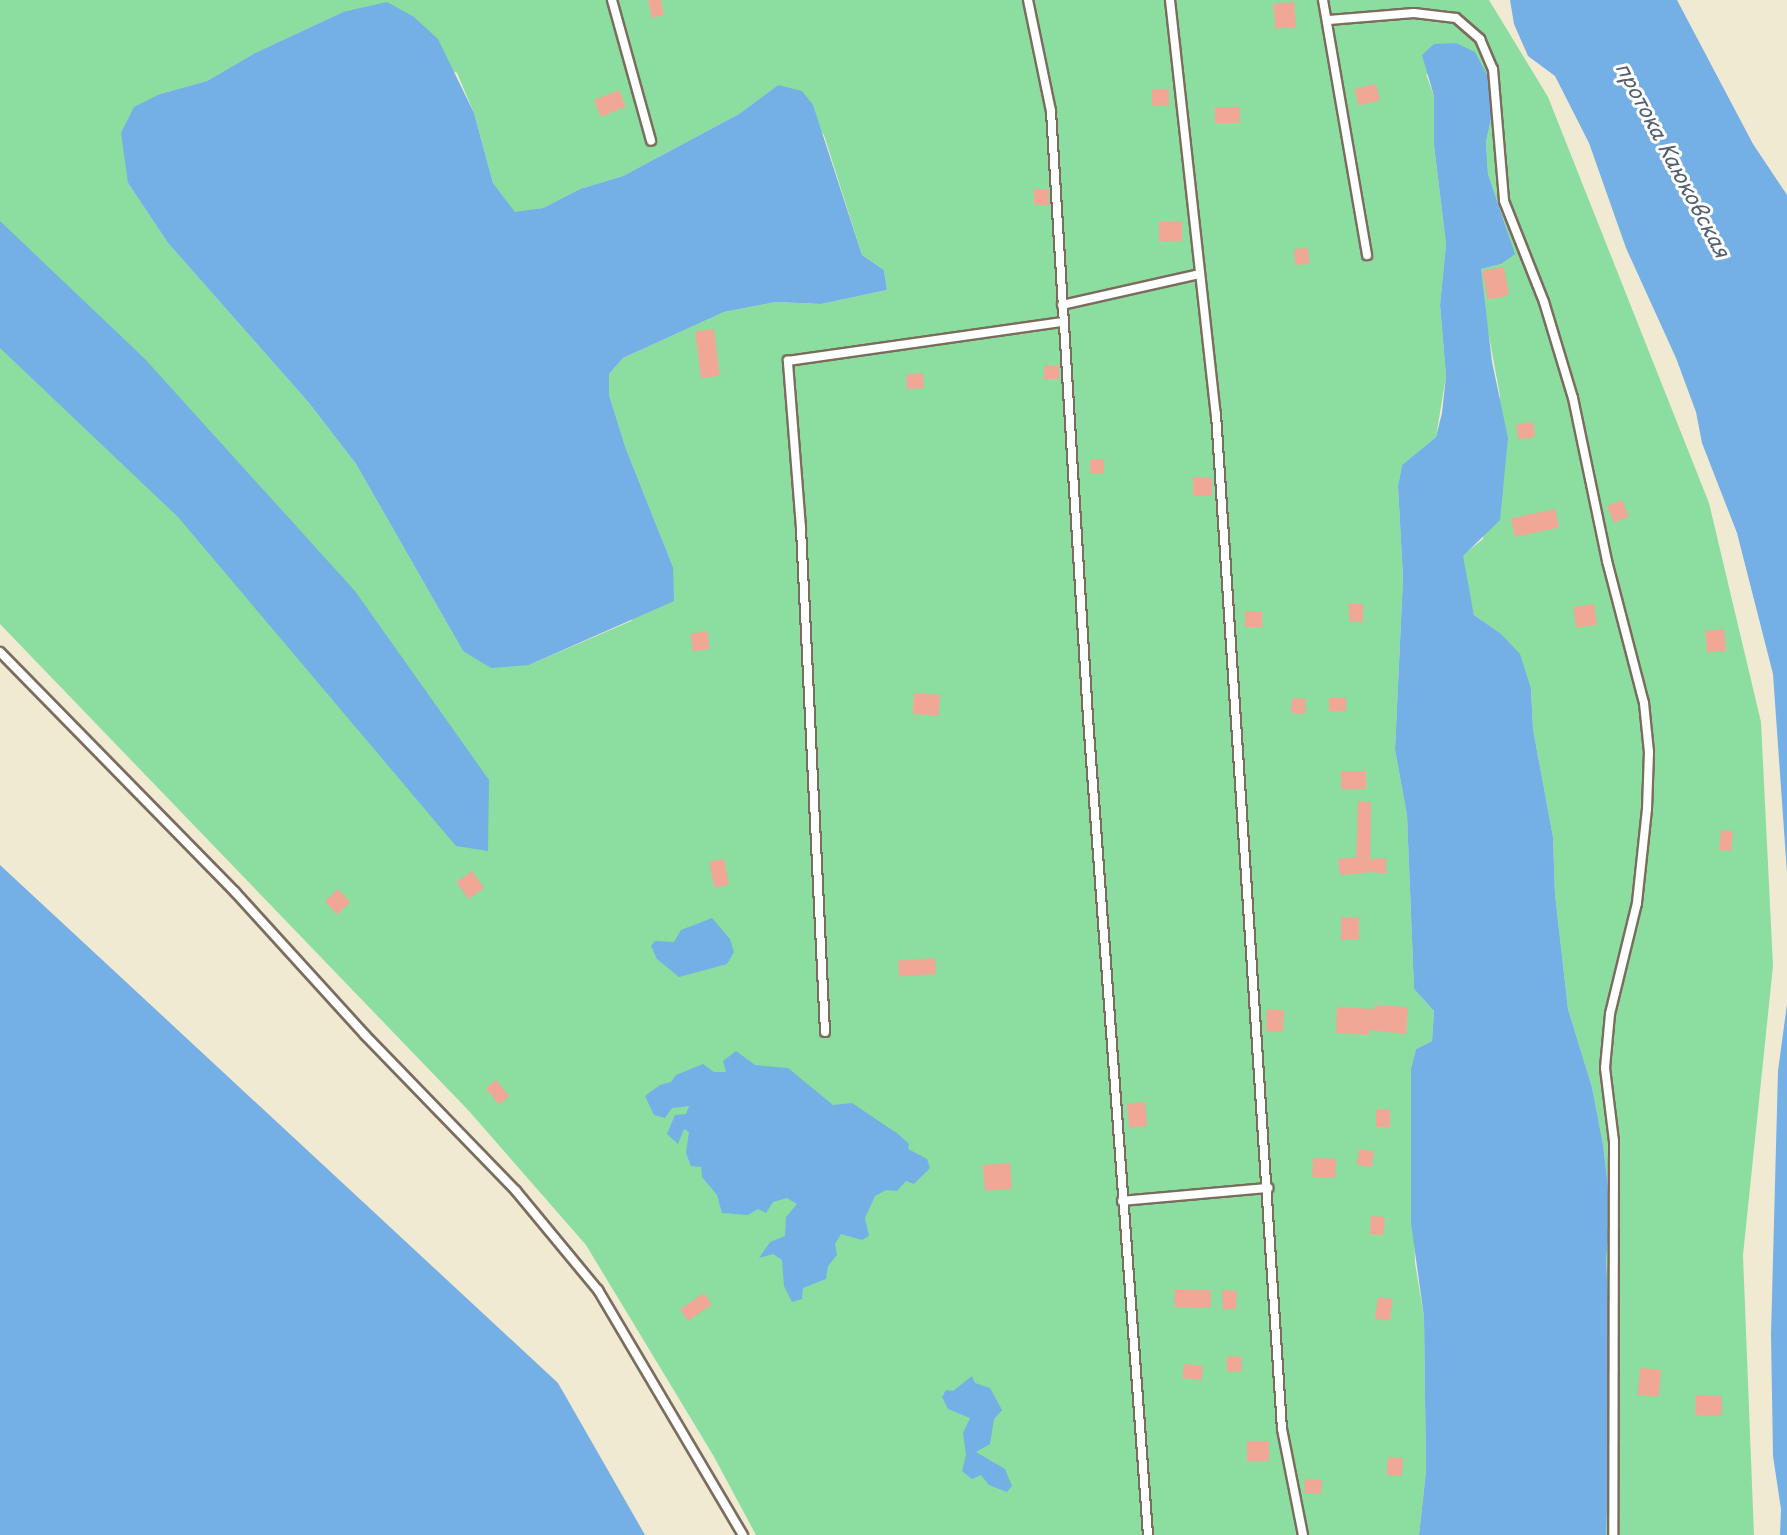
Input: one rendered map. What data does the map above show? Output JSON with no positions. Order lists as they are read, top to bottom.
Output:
{
  "water": ["протока Каюковская"]
}
